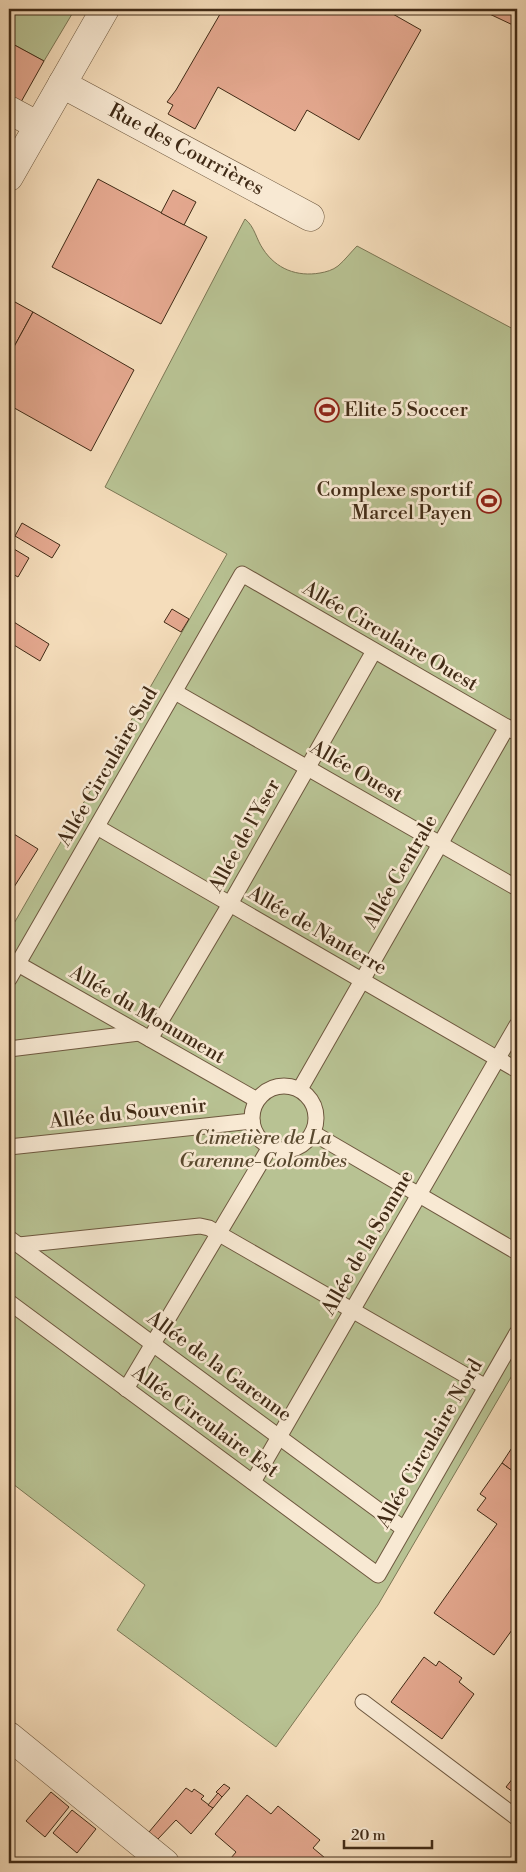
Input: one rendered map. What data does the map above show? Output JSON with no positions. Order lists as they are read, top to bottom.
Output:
{
  "streets": {
    "street": ["Rue des Courrières"],
    "lane": [
      "Allée Circulaire Ouest",
      "Allée Circulaire Sud",
      "Allée Ouest",
      "Allée de l'Yser",
      "Allée Centrale",
      "Allée de Nanterre",
      "Allée du Monument",
      "Allée du Souvenir",
      "Allée de la Somme",
      "Allée de la Garenne",
      "Allée Circulaire Est",
      "Allée Circulaire Nord"
    ]
  },
  "crossings": [
    ["Allée Circulaire Ouest", "Allée Circulaire Sud"],
    ["Allée Circulaire Ouest", "Allée de l'Yser"],
    ["Allée Circulaire Ouest", "Allée Centrale"],
    ["Allée Circulaire Sud", "Allée Ouest"],
    ["Allée Circulaire Sud", "Allée de Nanterre"],
    ["Allée Circulaire Sud", "Allée du Monument"],
    ["Allée Ouest", "Allée de l'Yser"],
    ["Allée Ouest", "Allée Centrale"],
    ["Allée de l'Yser", "Allée de Nanterre"],
    ["Allée de l'Yser", "Allée du Monument"],
    ["Allée Centrale", "Allée de Nanterre"],
    ["Allée Centrale", "Allée du Monument"],
    ["Allée Centrale", "Allée du Souvenir"],
    ["Allée de Nanterre", "Allée de la Somme"],
    ["Allée du Monument", "Allée du Souvenir"],
    ["Allée de la Somme", "Allée de la Garenne"],
    ["Allée de la Somme", "Allée Circulaire Est"],
    ["Allée de la Garenne", "Allée Circulaire Nord"],
    ["Allée Circulaire Est", "Allée Circulaire Nord"]
  ],
  "parks": ["Cimetière de La Garenne-Colombes"],
  "places": {
    "sports": ["Elite 5 Soccer", "Complexe sportif Marcel Payen"]
  },
  "scale_bar": "20 m"
}
